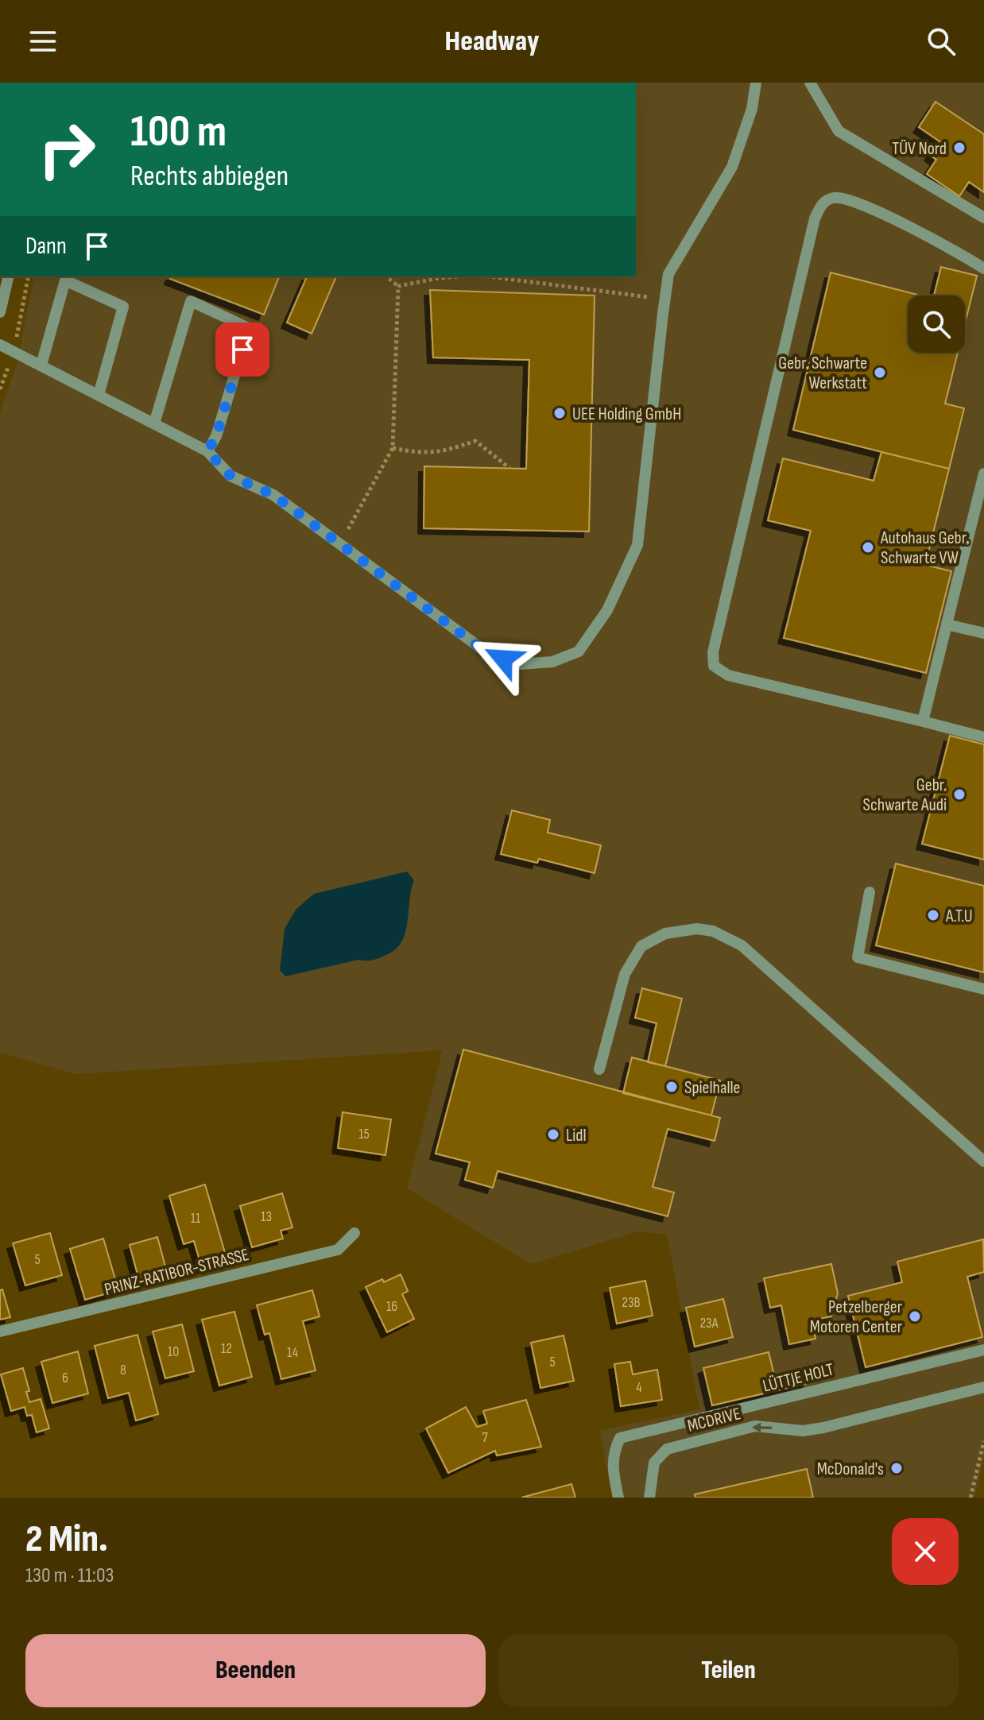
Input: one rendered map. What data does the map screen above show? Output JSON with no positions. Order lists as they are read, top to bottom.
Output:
{
  "streets": {
    "street": ["PRINZ-RATIBOR-STRASSE", "LÜTTJE HOLT", "MCDRIVE"]
  },
  "one_way": ["MCDRIVE"],
  "places": [
    "TÜV Nord",
    "Gebr. Schwarte Werkstatt",
    "UEE Holding GmbH",
    "Autohaus Gebr. Schwarte VW",
    "Gebr. Schwarte Audi",
    "A.T.U",
    "Spielhalle",
    "Lidl",
    "Petzelberger Motoren Center",
    "McDonald's"
  ],
  "house_numbers": [
    "15",
    "13",
    "11",
    "5",
    "23B",
    "16",
    "23A",
    "12",
    "10",
    "14",
    "5",
    "8",
    "6",
    "4",
    "7"
  ],
  "page": {
    "header": "Headway",
    "turn": ["100 m", "Rechts abbiegen"],
    "then": "Dann",
    "heading": ["2 Min.", "130 m · 11:03"],
    "buttons": ["Beenden", "Teilen"]
  }
}
